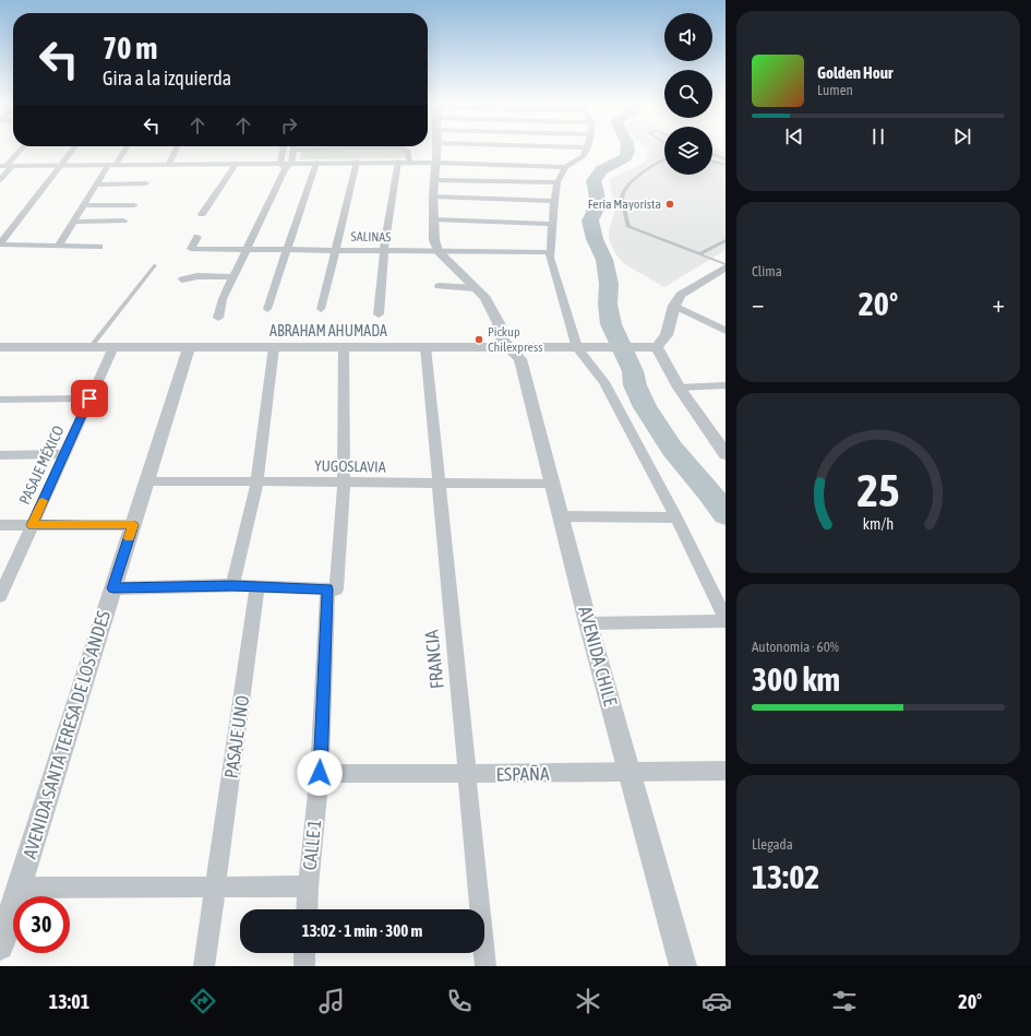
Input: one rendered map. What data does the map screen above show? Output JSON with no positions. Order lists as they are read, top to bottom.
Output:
{
  "streets": {
    "street": [
      "SALINAS",
      "ABRAHAM AHUMADA",
      "PASAJE MÉXICO",
      "YUGOSLAVIA",
      "AVENIDA CHILE",
      "FRANCIA",
      "AVENIDA SANTA TERESA DE LOS ANDES",
      "PASAJE UNO",
      "ESPAÑA",
      "CALLE 1"
    ]
  },
  "crossings": [
    ["SALINAS", "AVENIDA CHILE"],
    ["ABRAHAM AHUMADA", "PASAJE MÉXICO"],
    ["ABRAHAM AHUMADA", "AVENIDA CHILE"],
    ["ABRAHAM AHUMADA", "FRANCIA"],
    ["ABRAHAM AHUMADA", "AVENIDA SANTA TERESA DE LOS ANDES"],
    ["YUGOSLAVIA", "AVENIDA CHILE"],
    ["YUGOSLAVIA", "FRANCIA"],
    ["YUGOSLAVIA", "AVENIDA SANTA TERESA DE LOS ANDES"],
    ["AVENIDA CHILE", "ESPAÑA"],
    ["FRANCIA", "ESPAÑA"],
    ["ESPAÑA", "CALLE 1"]
  ],
  "places": ["Feria Mayorista", "Pickup Chilexpress"],
  "page": {
    "turn": ["70 m", "Gira a la izquierda"],
    "song": ["Golden Hour", "Lumen"],
    "tile": [
      "Clima",
      ["Autonomía · 60%", "300 km"],
      ["Llegada", "13:02"]
    ],
    "heat": ["−", "20°", "+"],
    "limit": "30",
    "trip": "13:02 · 1 min · 300 m",
    "tabs": ["13:01", "20°"],
    "gauge": ["25", "km/h"]
  }
}
